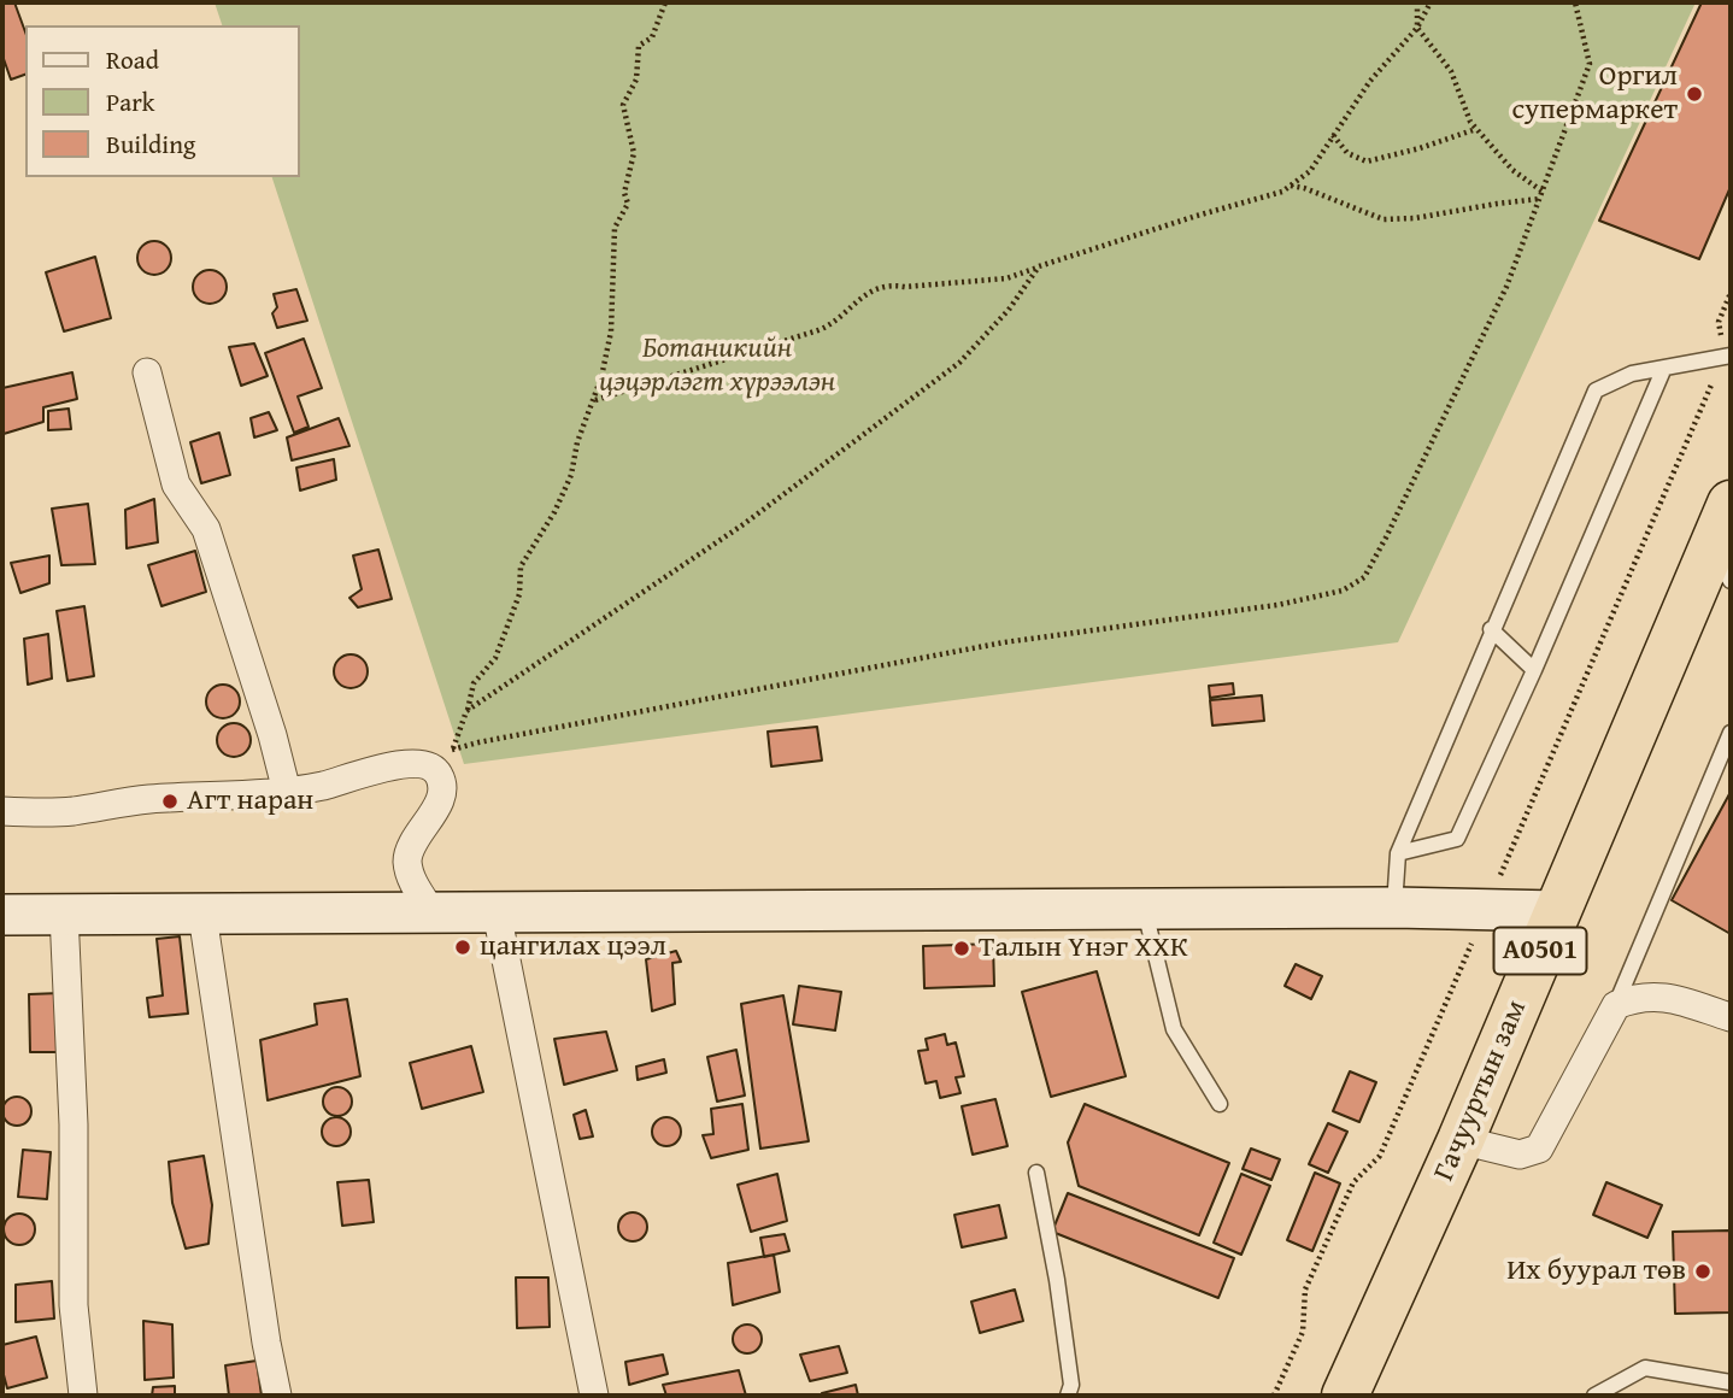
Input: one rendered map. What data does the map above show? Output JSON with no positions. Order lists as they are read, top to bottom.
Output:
{
  "streets": {
    "highway": ["A0501", "Гачууртын зам"]
  },
  "parks": ["Ботаникийн цэцэрлэгт хүрээлэн"],
  "places": [
    "Оргил супермаркет",
    "Агт наран",
    "цангилах цээл",
    "Талын Үнэг ХХК",
    "Их буурал төв"
  ],
  "legend": ["Road", "Park", "Building"]
}
